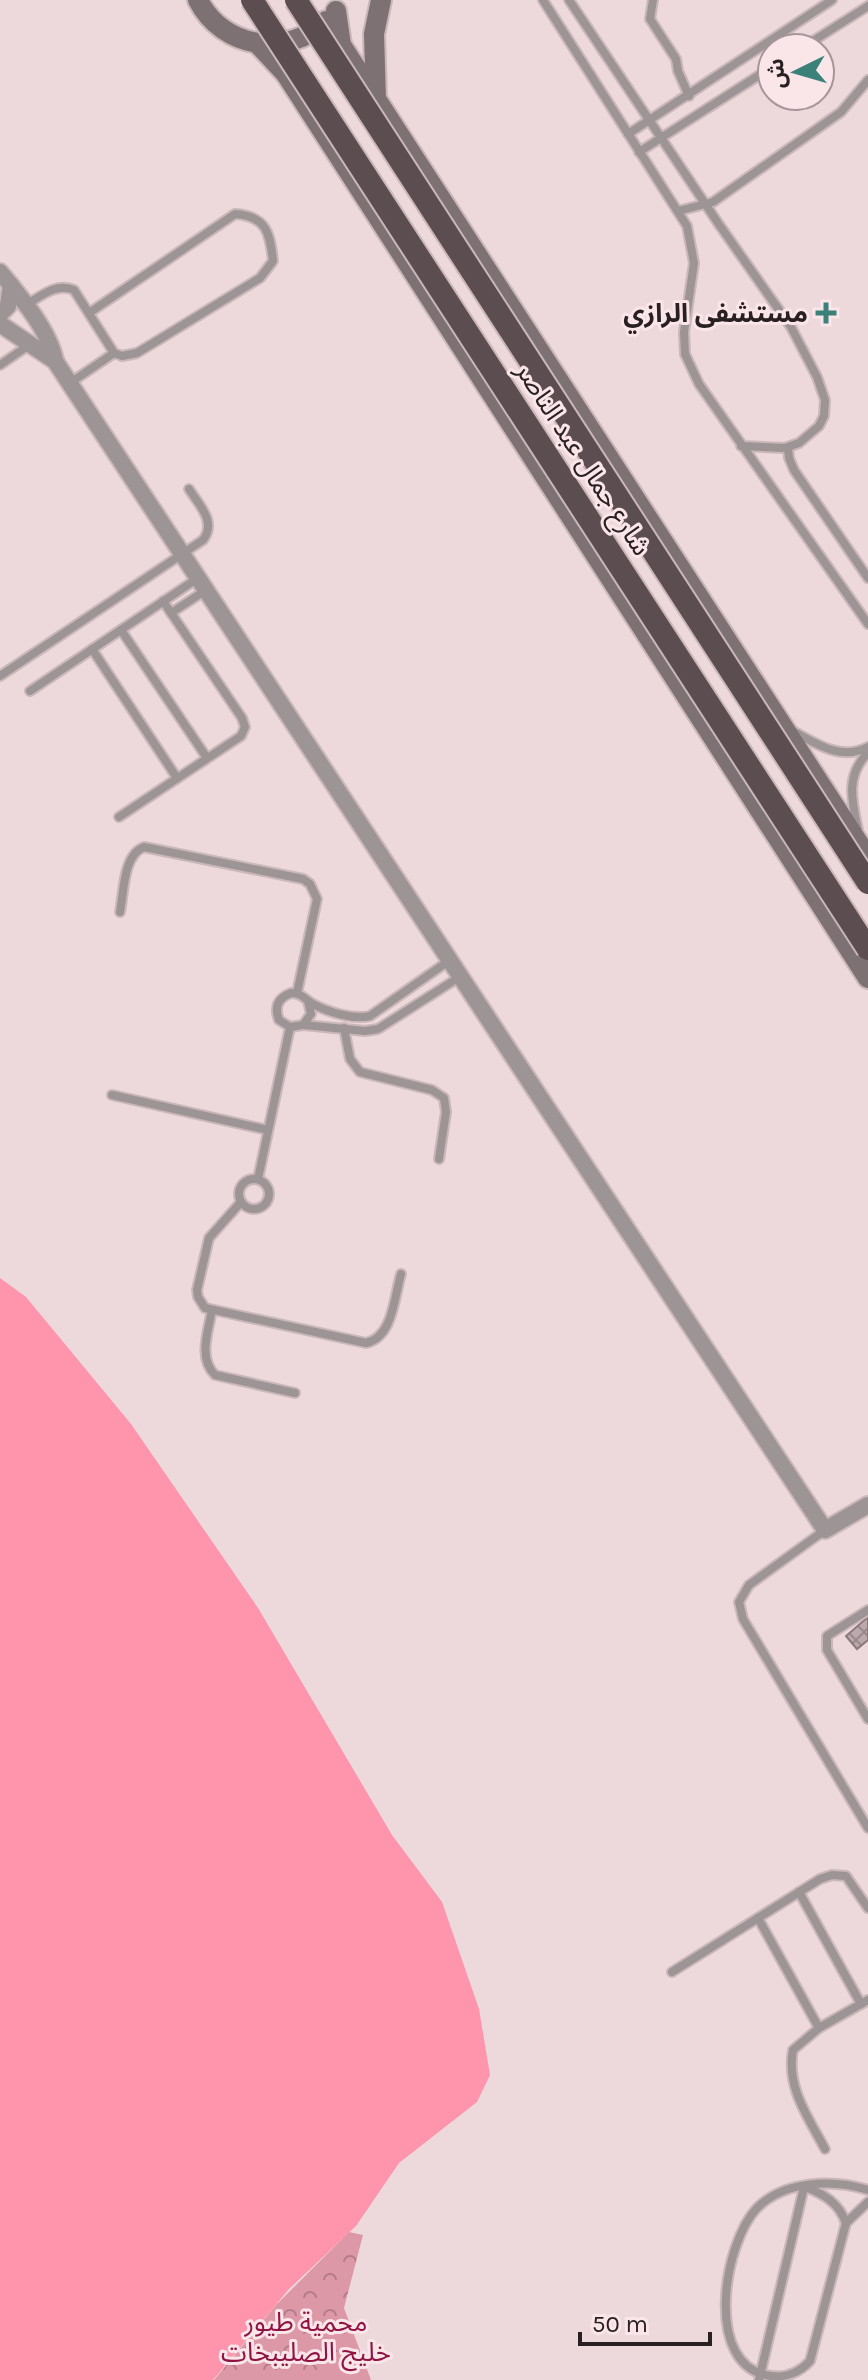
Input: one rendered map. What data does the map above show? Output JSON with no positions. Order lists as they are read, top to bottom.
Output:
{
  "streets": {
    "highway": ["شارع جمال عبد الناصر"]
  },
  "parks": ["محمية طيور خليج الصليبخات"],
  "places": {
    "health": ["مستشفى الرازي"]
  },
  "scale_bar": "50 m",
  "north": "left"
}
